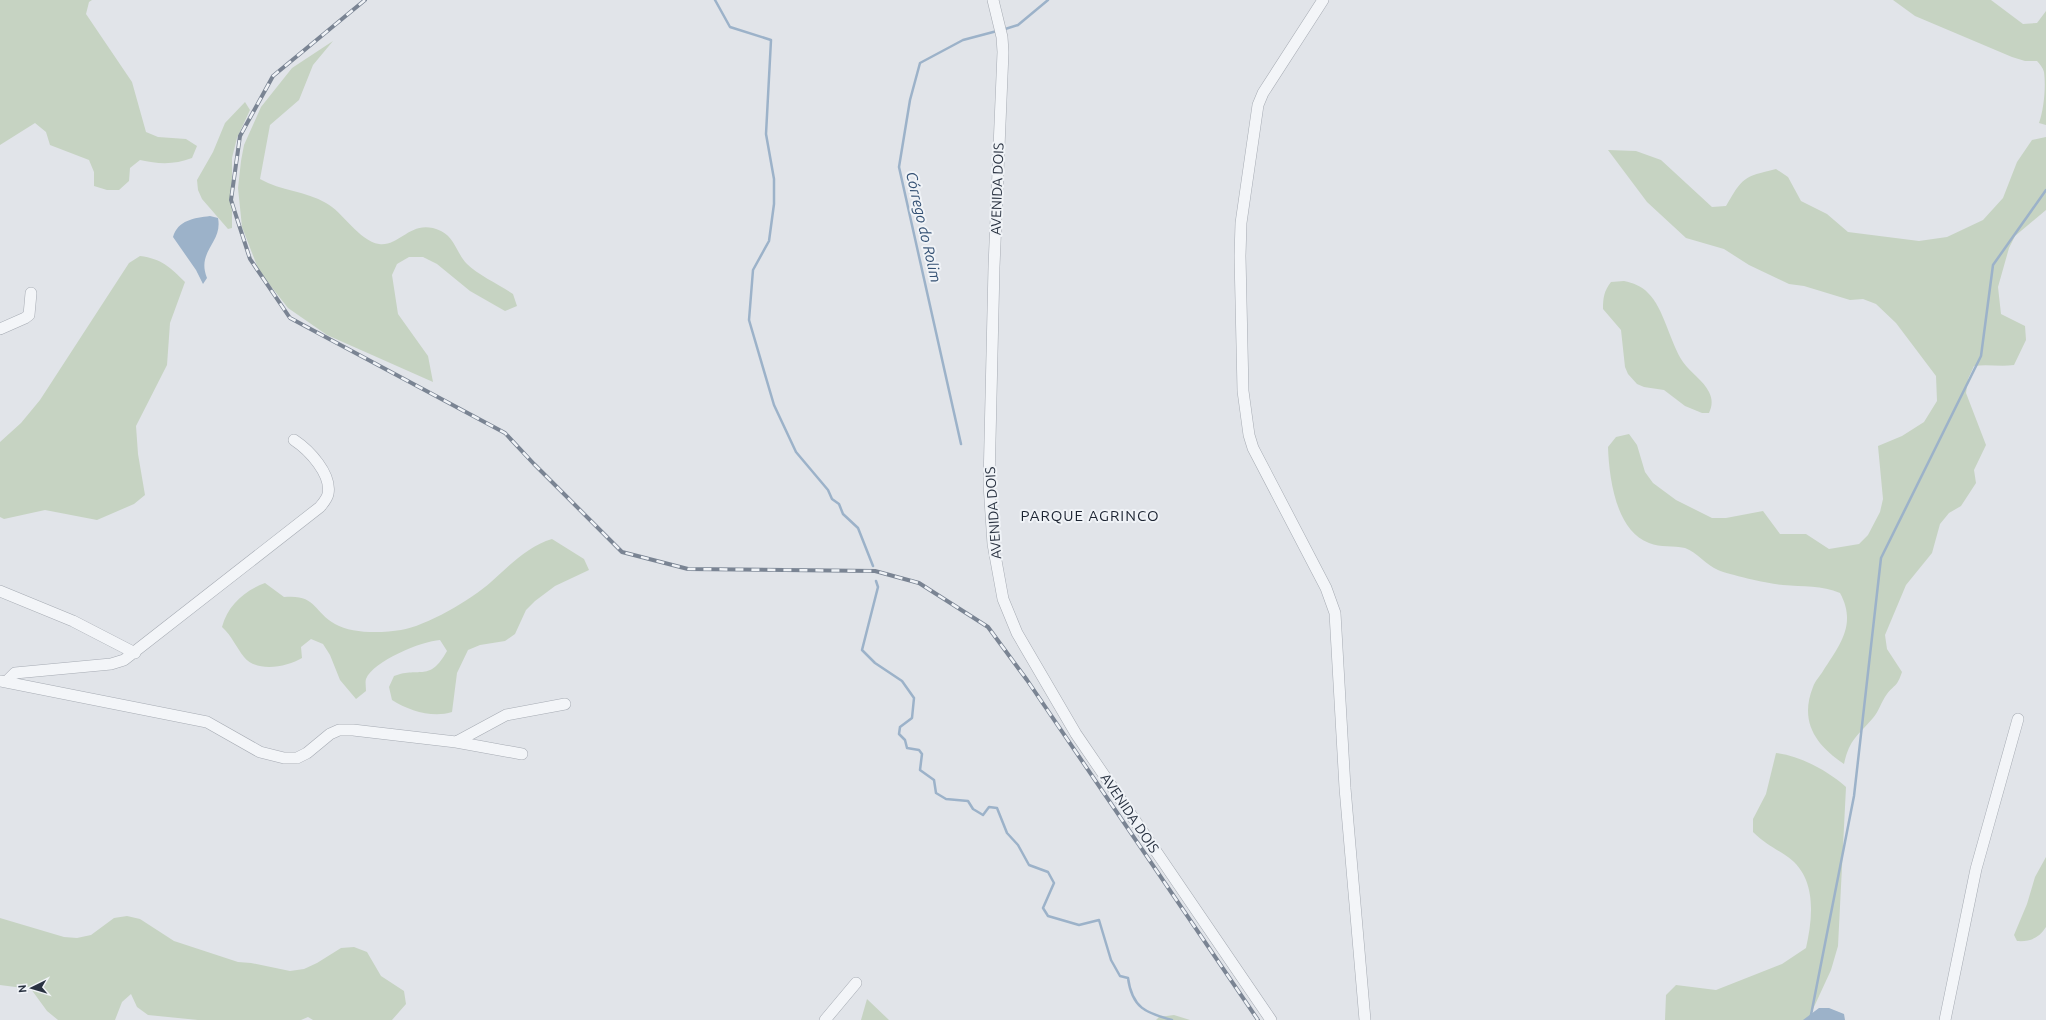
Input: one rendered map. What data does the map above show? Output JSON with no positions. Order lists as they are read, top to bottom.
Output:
{
  "streets": {
    "street": ["AVENIDA DOIS"]
  },
  "districts": ["PARQUE AGRINCO"],
  "water": ["Córrego do Rolim"],
  "north": "left"
}
